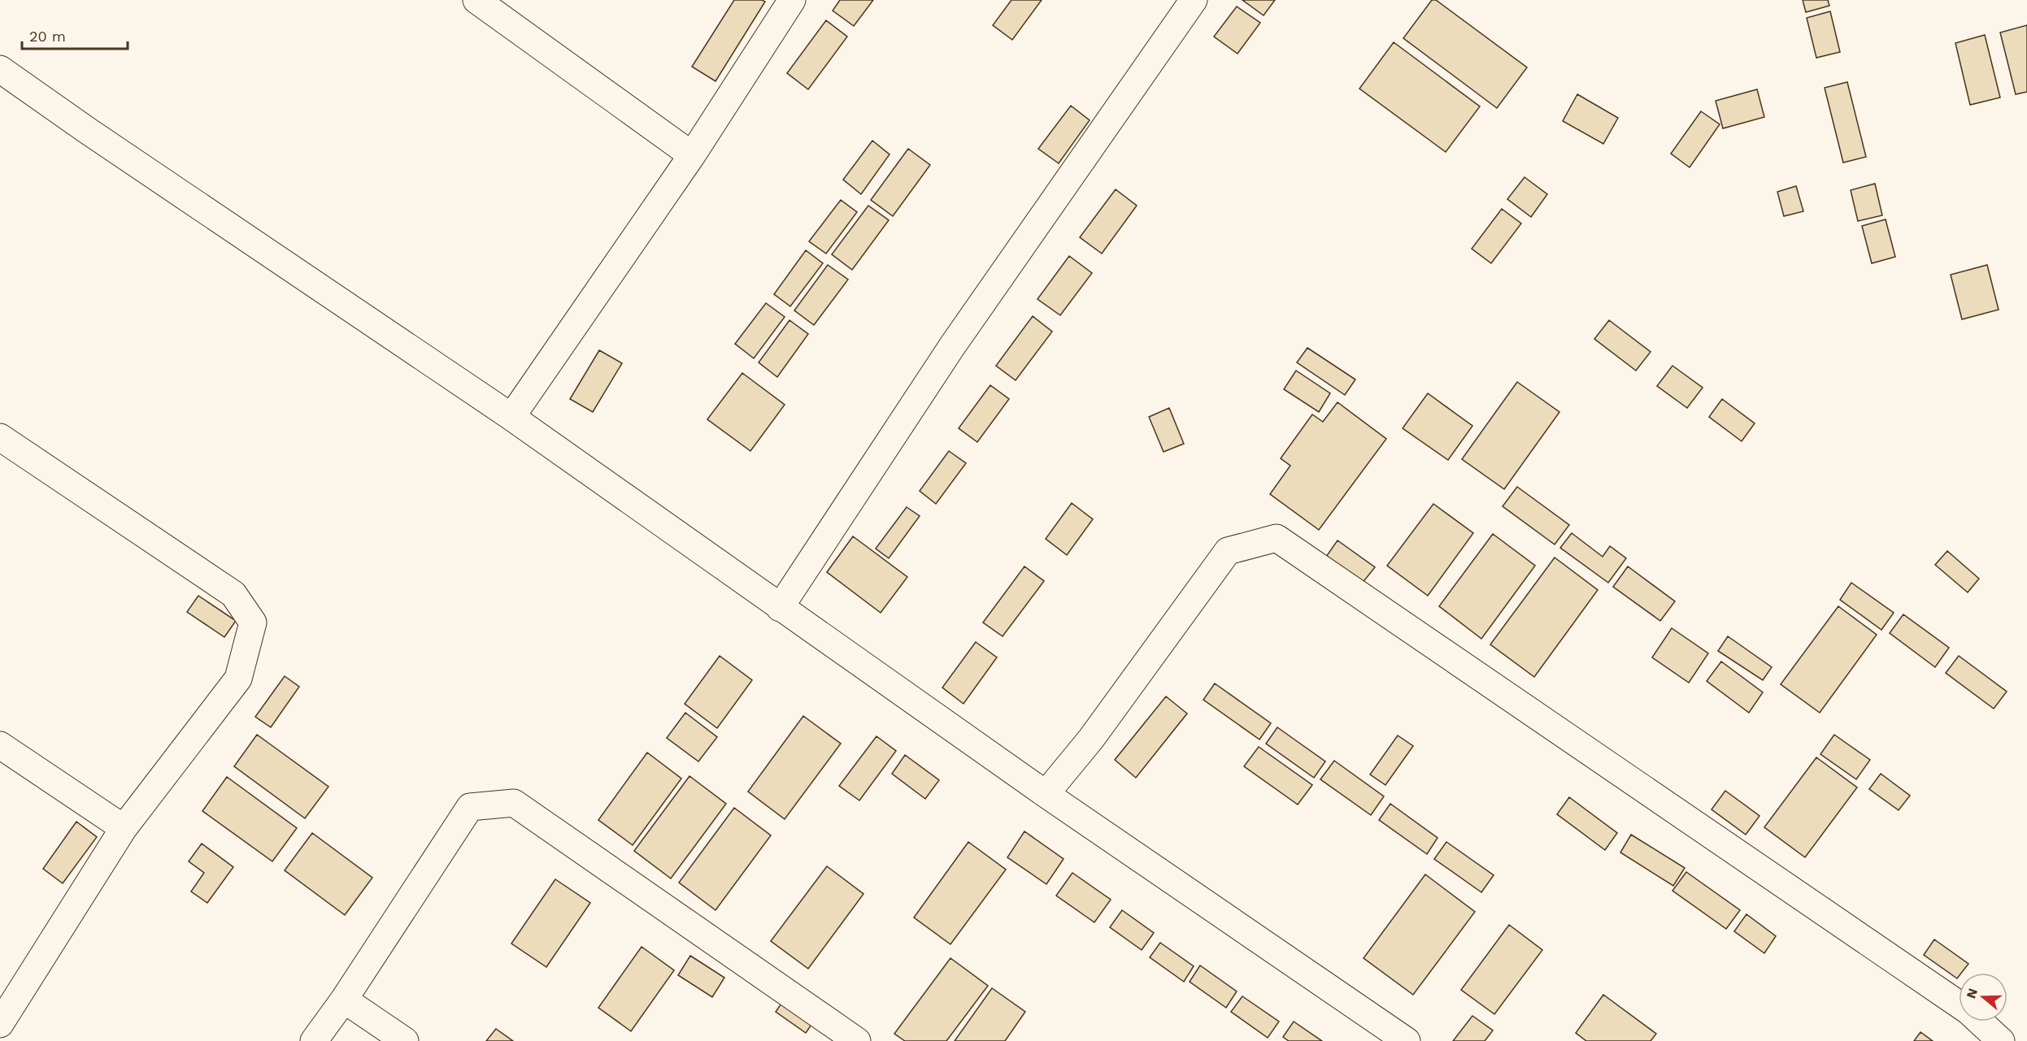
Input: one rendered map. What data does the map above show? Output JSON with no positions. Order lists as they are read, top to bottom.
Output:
{
  "scale_bar": "20 m",
  "north": "left"
}
